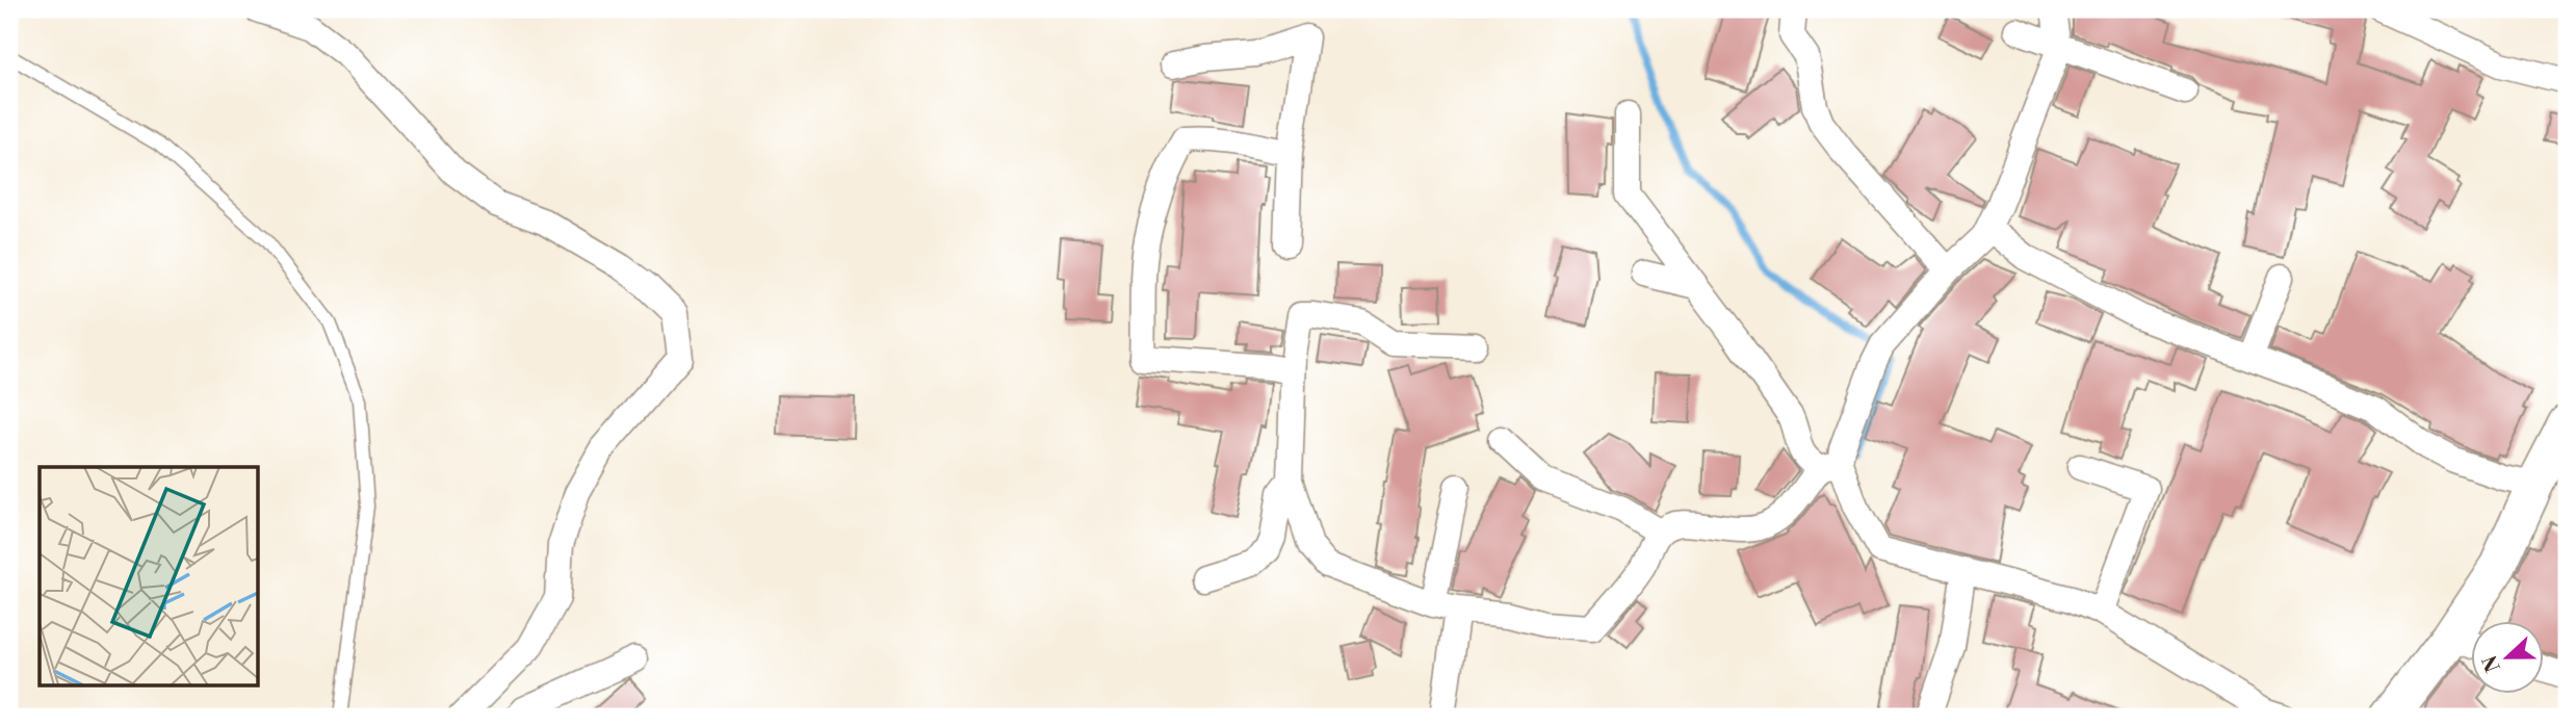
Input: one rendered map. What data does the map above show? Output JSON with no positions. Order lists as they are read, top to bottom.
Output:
{
  "north": "left"
}
